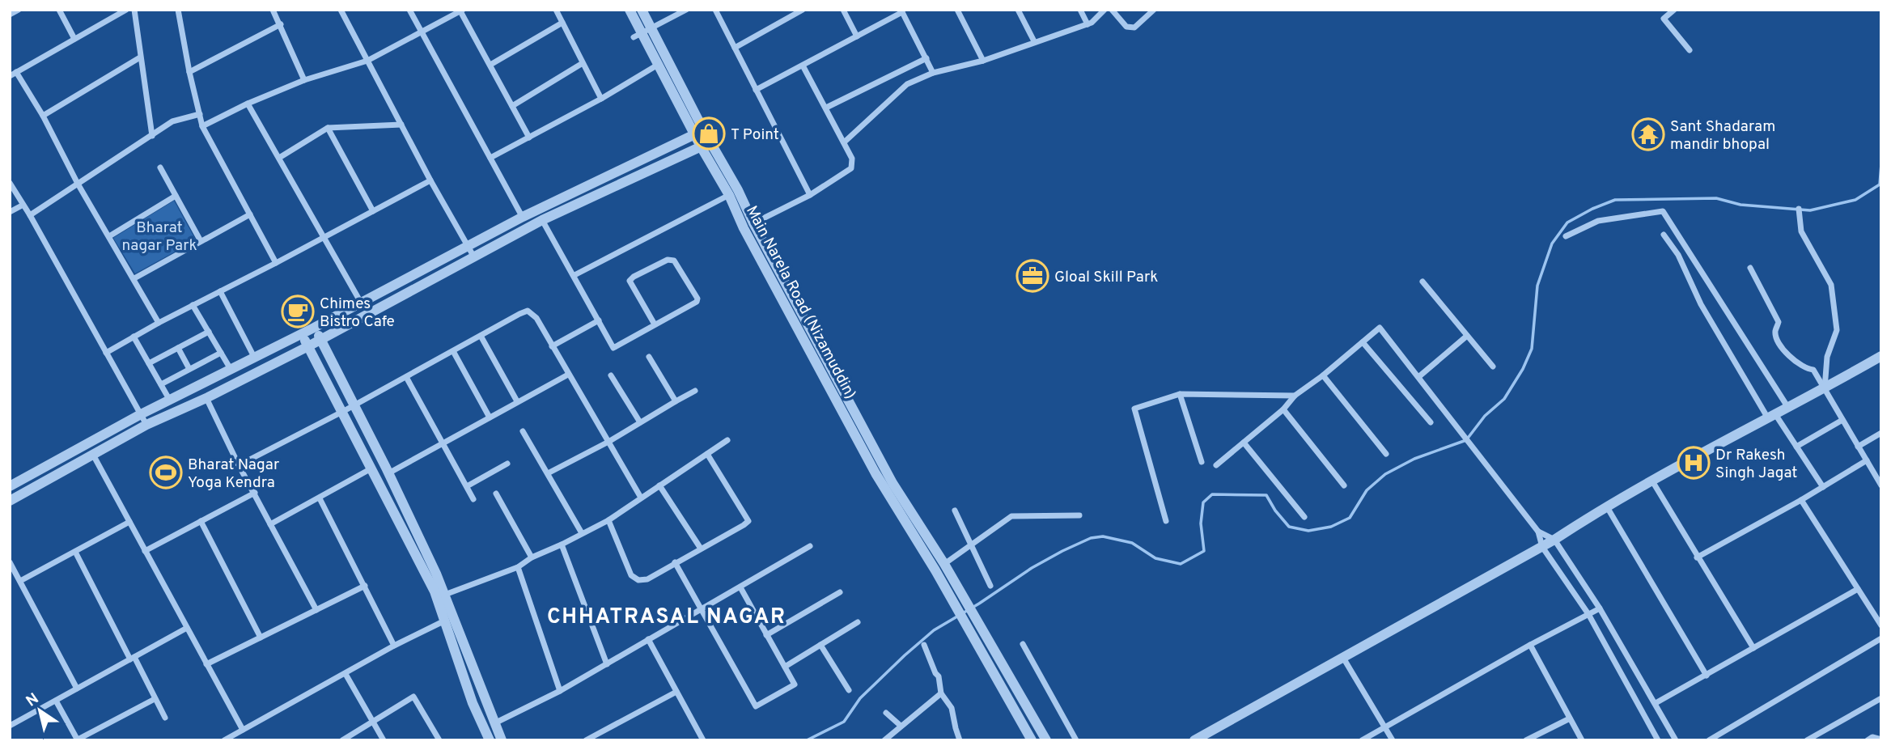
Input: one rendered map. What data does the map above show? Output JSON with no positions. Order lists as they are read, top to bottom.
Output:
{
  "streets": {
    "street": ["Main Narela Road (Nizamuddin)"]
  },
  "districts": ["CHHATRASAL NAGAR"],
  "parks": ["Bharat nagar Park"],
  "places": {
    "shop": ["T Point"],
    "temple": ["Sant Shadaram mandir bhopal"],
    "office": ["Gloal Skill Park"],
    "cafe": ["Chimes Bistro Cafe"],
    "hospital": ["Dr Rakesh Singh Jagat"],
    "sports": ["Bharat Nagar Yoga Kendra"]
  },
  "north": "top left"
}
